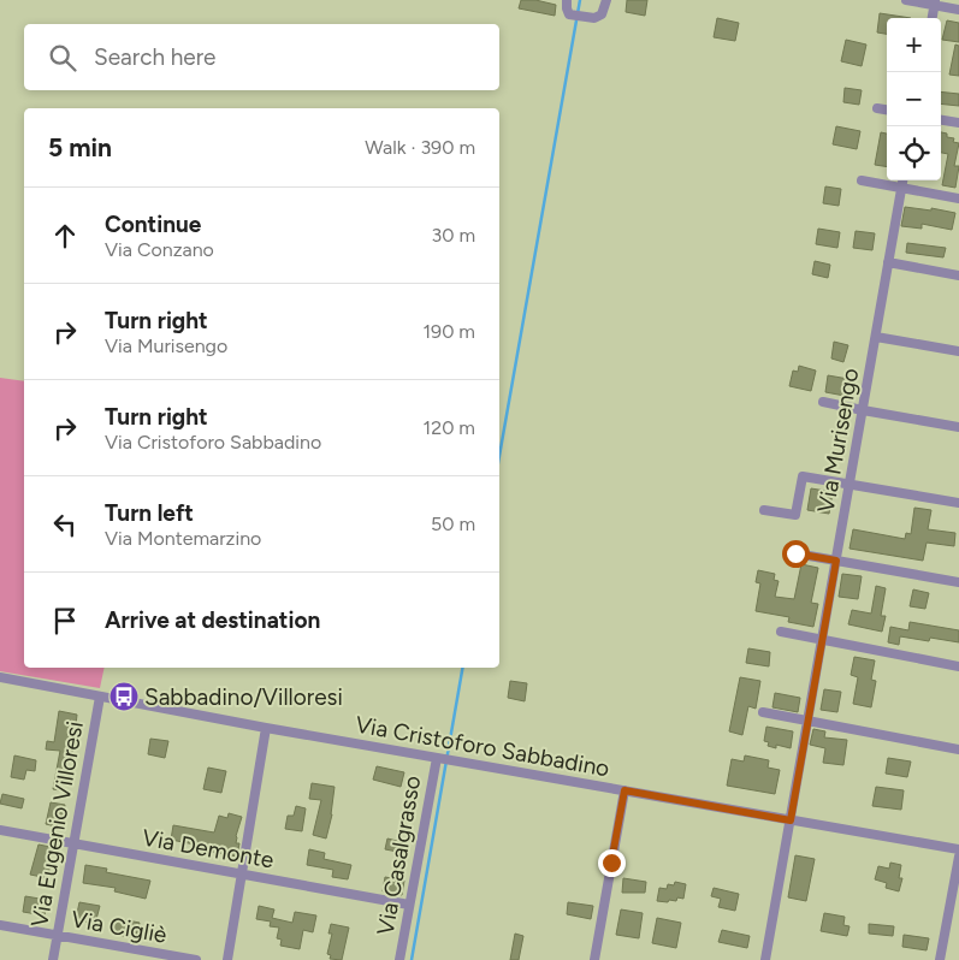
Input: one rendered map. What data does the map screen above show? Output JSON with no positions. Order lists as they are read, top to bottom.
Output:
{
  "streets": {
    "street": [
      "Via Murisengo",
      "Via Cristoforo Sabbadino",
      "Via Eugenio Villoresi",
      "Via Demonte",
      "Via Casalgrasso",
      "Via Cigliè"
    ]
  },
  "crossings": [
    ["Via Murisengo", "Via Cristoforo Sabbadino"],
    ["Via Cristoforo Sabbadino", "Via Eugenio Villoresi"],
    ["Via Cristoforo Sabbadino", "Via Casalgrasso"],
    ["Via Eugenio Villoresi", "Via Demonte"],
    ["Via Eugenio Villoresi", "Via Cigliè"],
    ["Via Demonte", "Via Casalgrasso"]
  ],
  "places": {
    "bus stop": ["Sabbadino/Villoresi"]
  },
  "page": {
    "map_buttons": ["+", "−"],
    "search": "Search here",
    "heading": ["5 min", "Walk · 390 m"],
    "list": [
      ["Continue", "Via Conzano", "30 m"],
      ["Turn right", "Via Murisengo", "190 m"],
      ["Turn right", "Via Cristoforo Sabbadino", "120 m"],
      ["Turn left", "Via Montemarzino", "50 m"],
      "Arrive at destination"
    ]
  }
}
